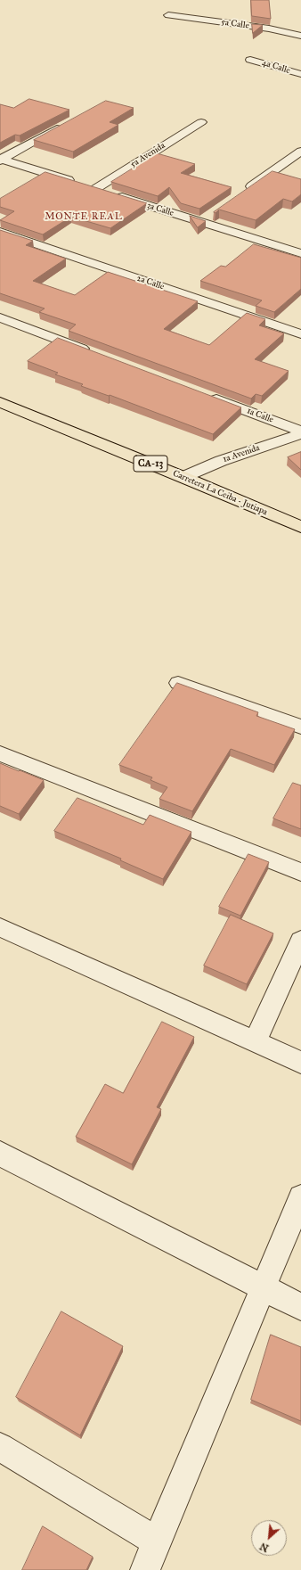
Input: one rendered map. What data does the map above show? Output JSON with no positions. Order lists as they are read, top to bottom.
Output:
{
  "streets": {
    "main road": ["CA-13", "Carretera La Ceiba - Jutiapa"],
    "street": [
      "5a Calle",
      "4a Calle",
      "5a Avenida",
      "3a Calle",
      "2a Calle",
      "1a Calle",
      "1a Avenida"
    ]
  },
  "crossings": [
    ["5a Avenida", "3a Calle"],
    ["1a Avenida", "Carretera La Ceiba - Jutiapa"]
  ],
  "districts": ["MONTE REAL"],
  "north": "bottom left"
}
